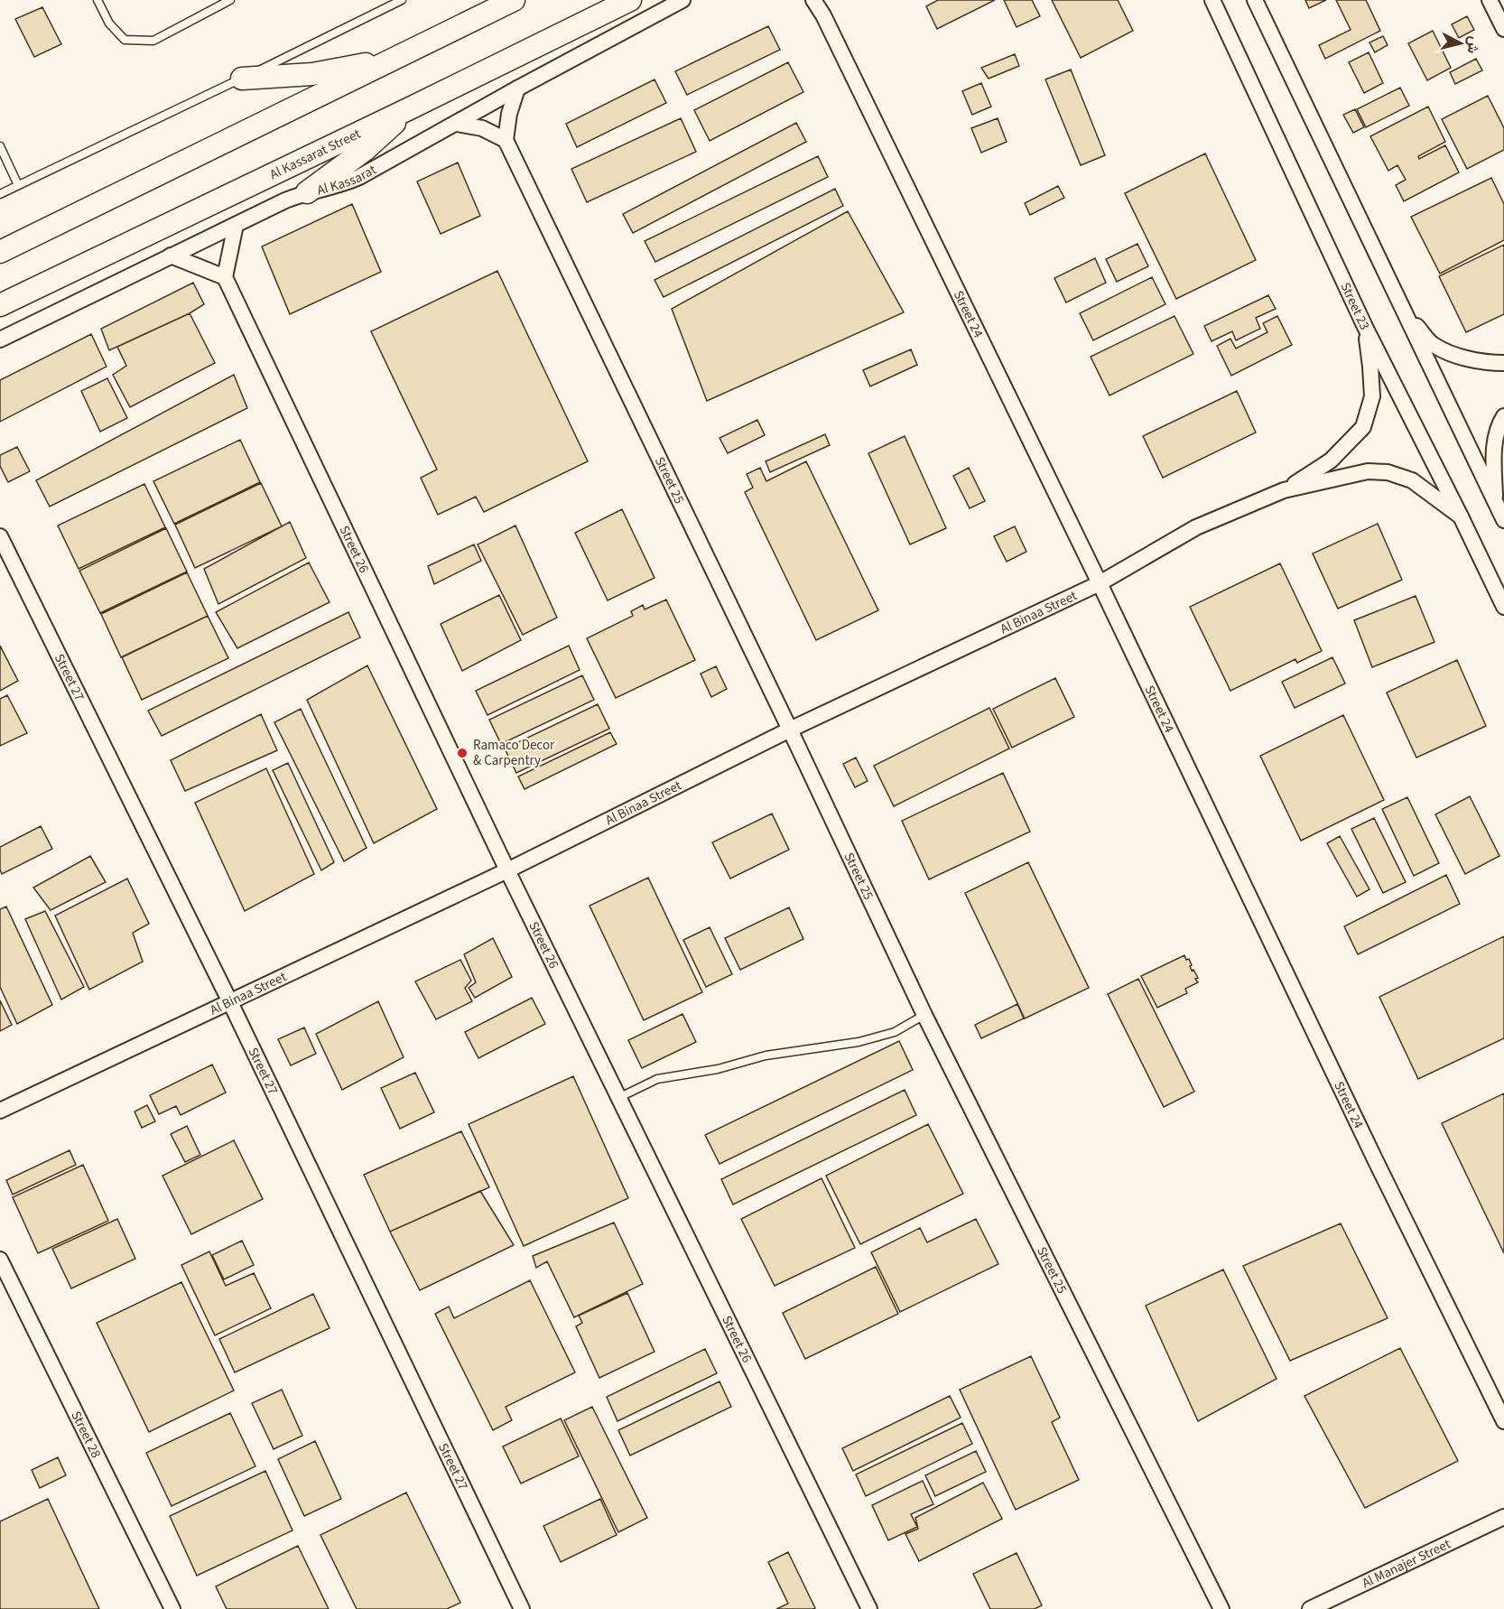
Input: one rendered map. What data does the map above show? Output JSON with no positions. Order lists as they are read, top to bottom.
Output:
{
  "streets": {
    "street": [
      "Al Kassarat Street",
      "Al Kassarat",
      "Street 23",
      "Street 24",
      "Street 25",
      "Street 26",
      "Al Binaa Street",
      "Street 27",
      "Street 28",
      "Al Manajer Street"
    ]
  },
  "crossings": [
    ["Street 23", "Al Binaa Street"],
    ["Street 24", "Al Binaa Street"],
    ["Street 25", "Al Binaa Street"],
    ["Street 26", "Al Binaa Street"],
    ["Al Binaa Street", "Street 27"]
  ],
  "places": ["Ramaco Decor & Carpentry"],
  "north": "right"
}
